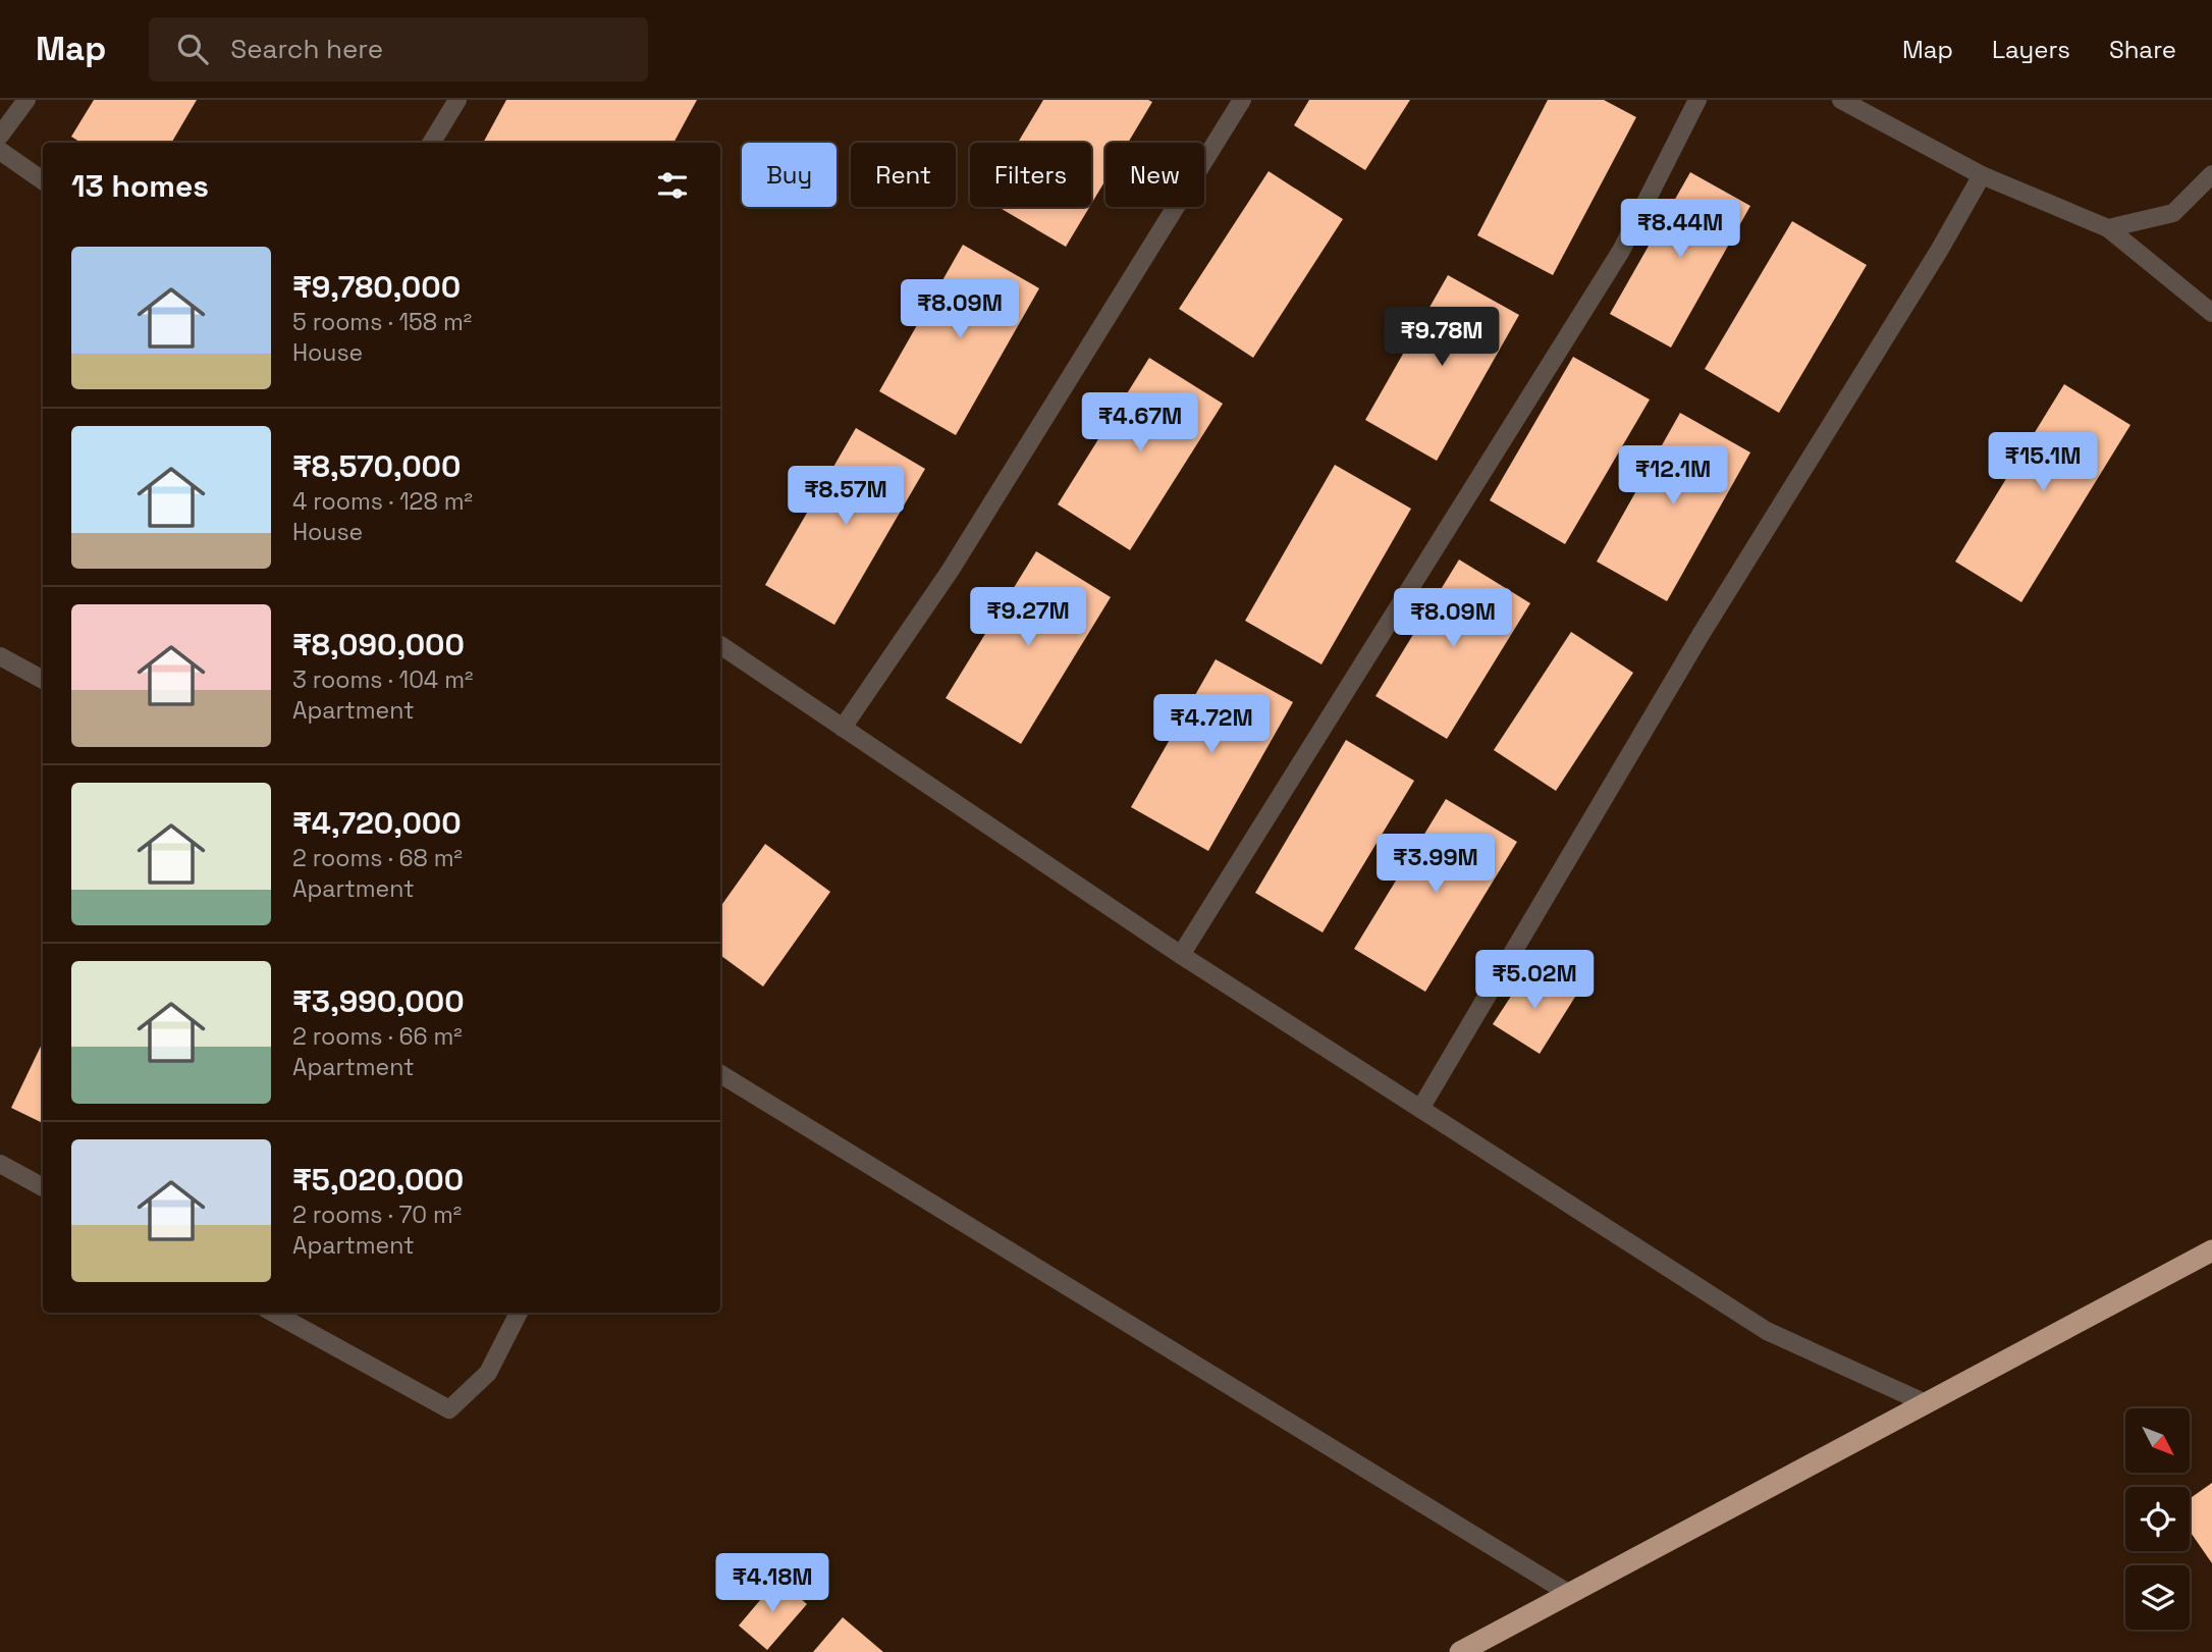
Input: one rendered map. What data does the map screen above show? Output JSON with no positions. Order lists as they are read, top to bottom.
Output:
{
  "north": "bottom right",
  "page": {
    "header": "Map",
    "search": "Search here",
    "nav": ["Map", "Layers", "Share"],
    "chip": [
      "Buy",
      "Rent",
      "Filters",
      "New"
    ],
    "heading": "13 homes",
    "price": [
      "₹8.44M",
      "₹8.09M",
      "₹9.78M",
      "₹4.67M",
      "₹15.1M",
      "₹12.1M",
      "₹8.57M",
      "₹9.27M",
      "₹8.09M",
      "₹4.72M",
      "₹3.99M",
      "₹5.02M",
      "₹4.18M"
    ],
    "list": [
      {
        "name": "₹9,780,000",
        "note": "5 rooms · 158 m² · House"
      },
      {
        "name": "₹8,570,000",
        "note": "4 rooms · 128 m² · House"
      },
      {
        "name": "₹8,090,000",
        "note": "3 rooms · 104 m² · Apartment"
      },
      {
        "name": "₹4,720,000",
        "note": "2 rooms · 68 m² · Apartment"
      },
      {
        "name": "₹3,990,000",
        "note": "2 rooms · 66 m² · Apartment"
      },
      {
        "name": "₹5,020,000",
        "note": "2 rooms · 70 m² · Apartment"
      }
    ]
  }
}
